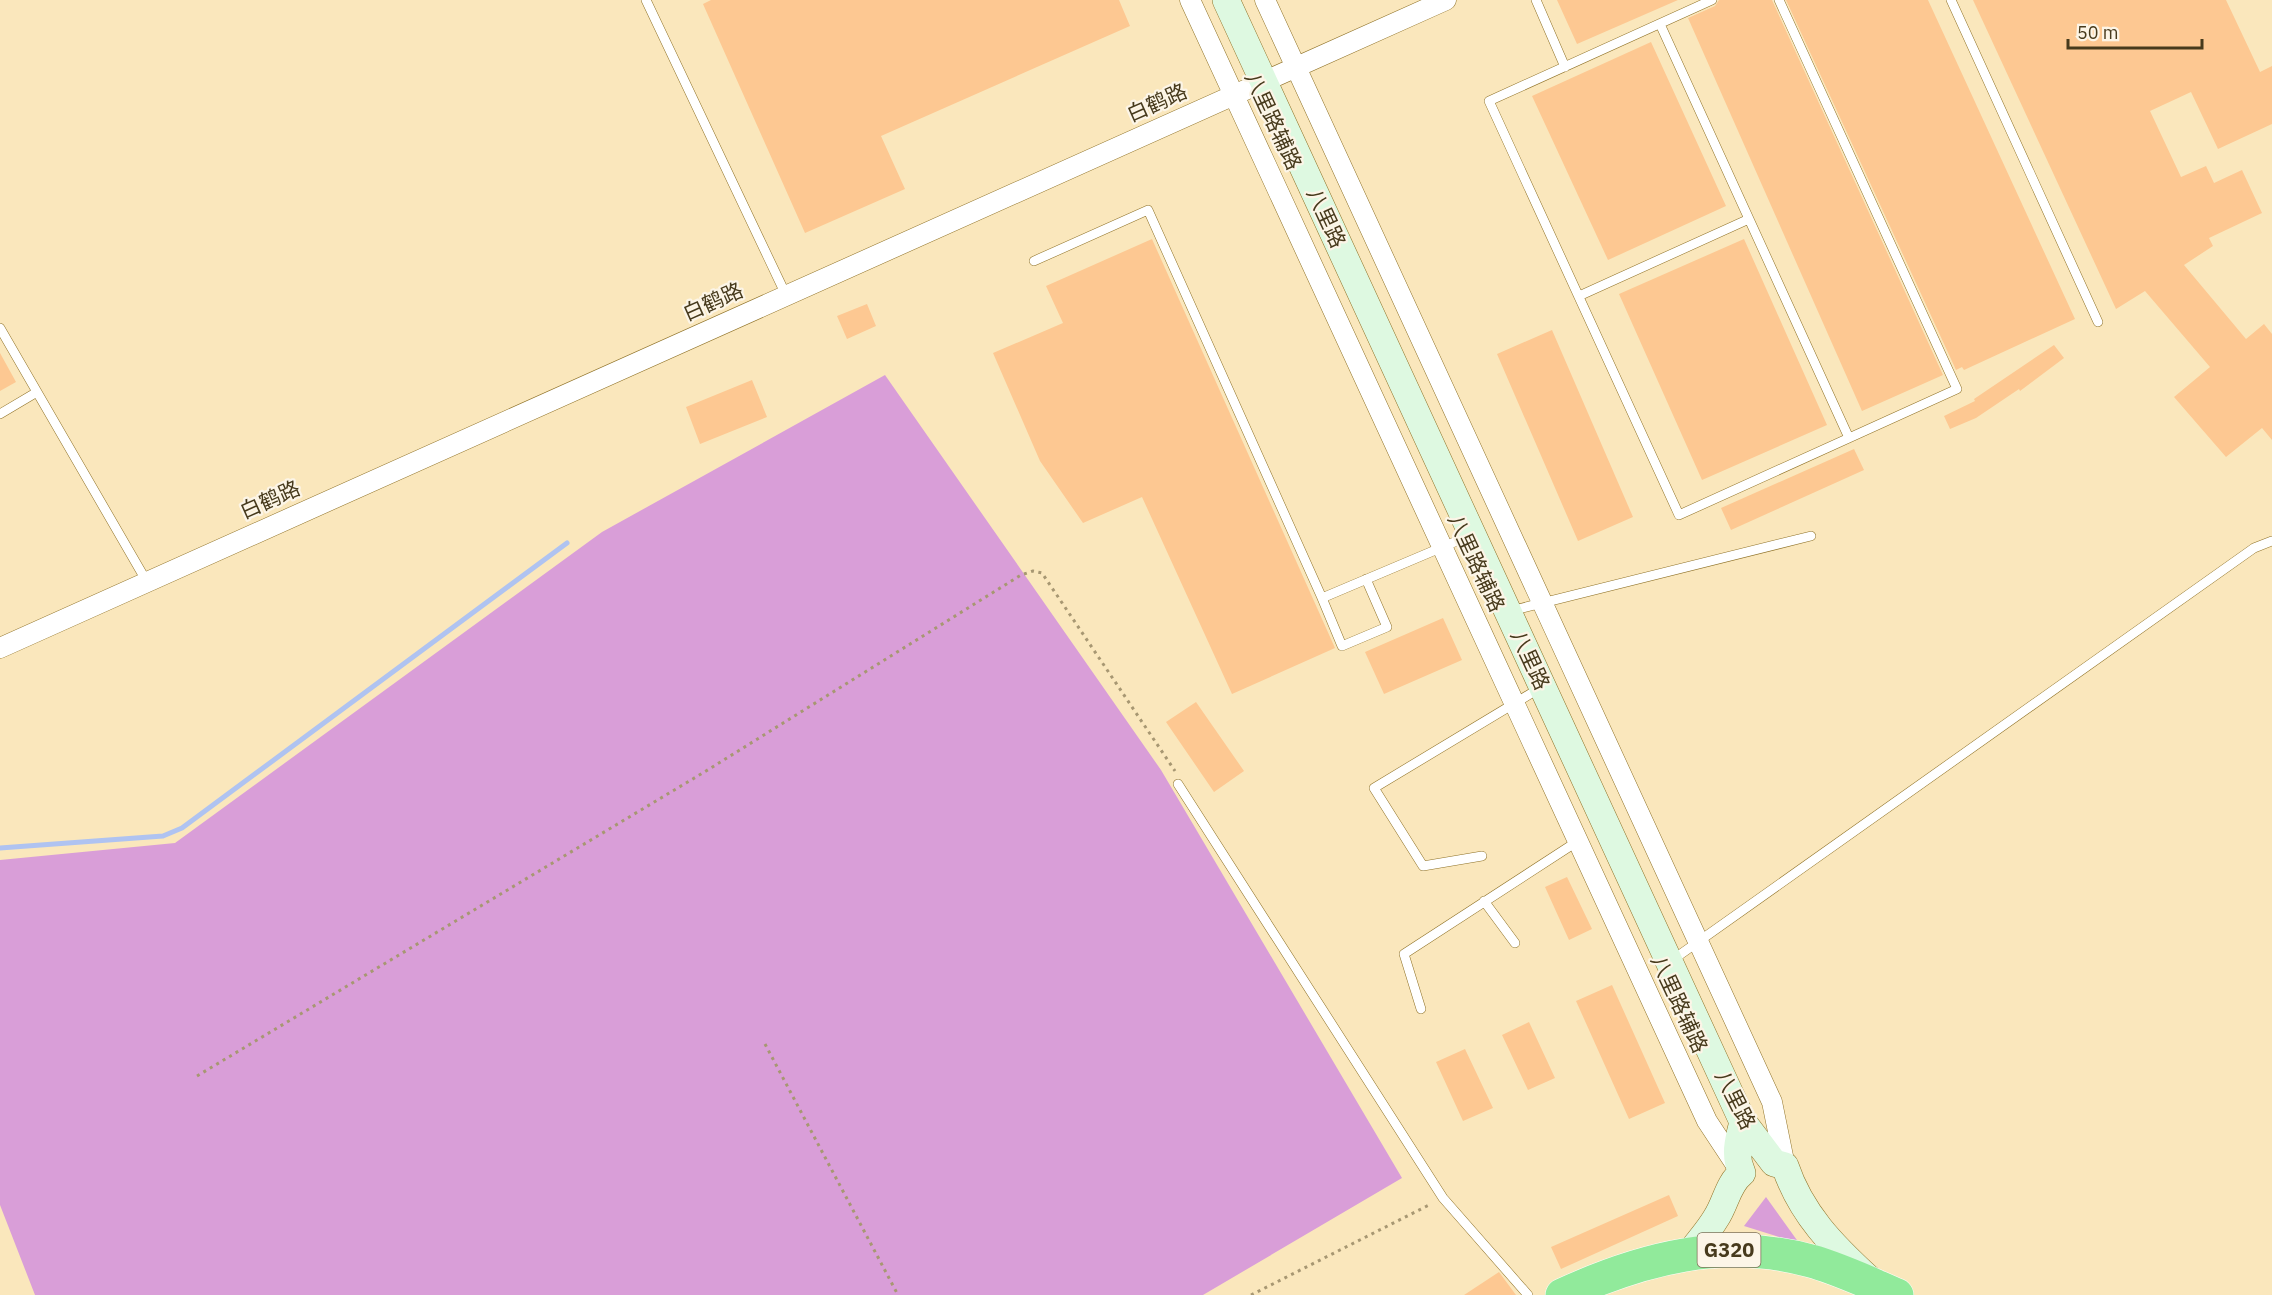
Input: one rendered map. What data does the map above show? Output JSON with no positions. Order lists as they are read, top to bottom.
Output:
{
  "streets": {
    "highway": ["G320"],
    "main road": ["八里路"],
    "street": ["白鹤路", "八里路辅路"]
  },
  "crossings": [
    ["白鹤路", "八里路辅路"],
    ["白鹤路", "八里路"],
    ["八里路辅路", "八里路"]
  ],
  "scale_bar": "50 m"
}
